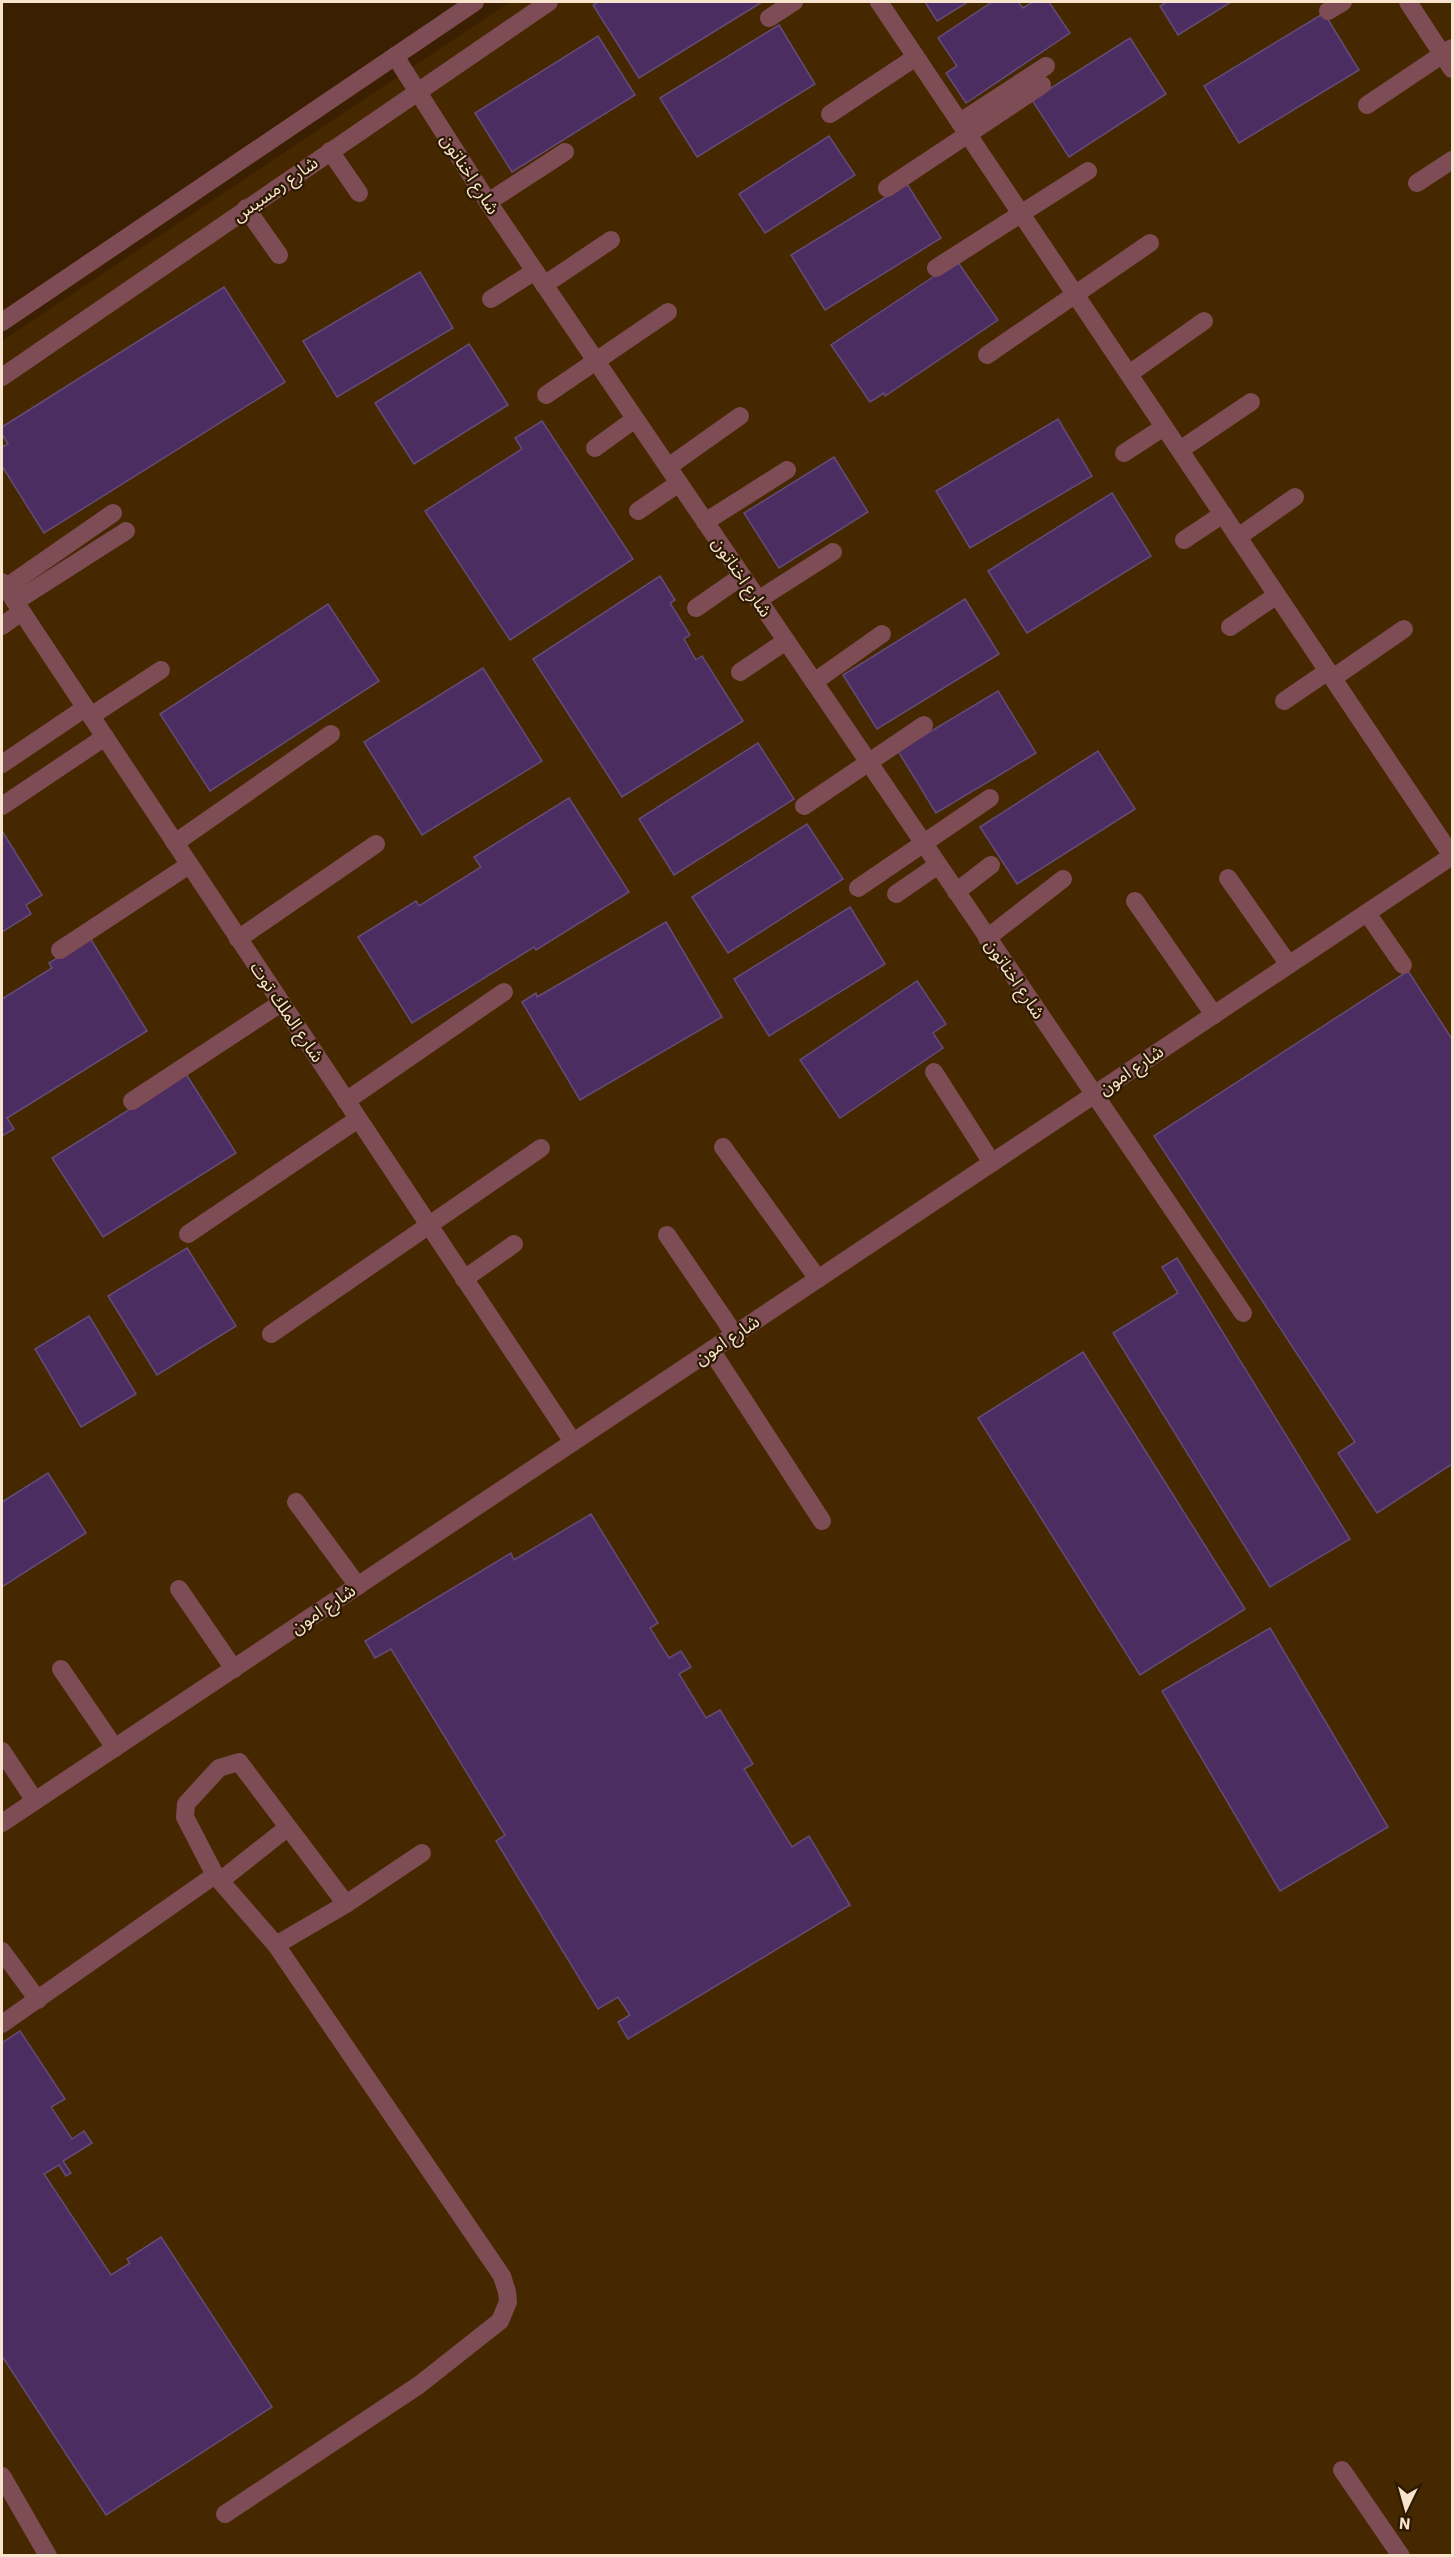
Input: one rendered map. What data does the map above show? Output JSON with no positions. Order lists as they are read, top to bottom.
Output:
{
  "streets": {
    "street": [
      "شارع اخناتون",
      "شارع رمسيس",
      "شارع الملك توت",
      "شارع امون"
    ]
  },
  "crossings": [
    ["شارع اخناتون", "شارع رمسيس"],
    ["شارع اخناتون", "شارع امون"],
    ["شارع الملك توت", "شارع امون"]
  ],
  "north": "bottom"
}
